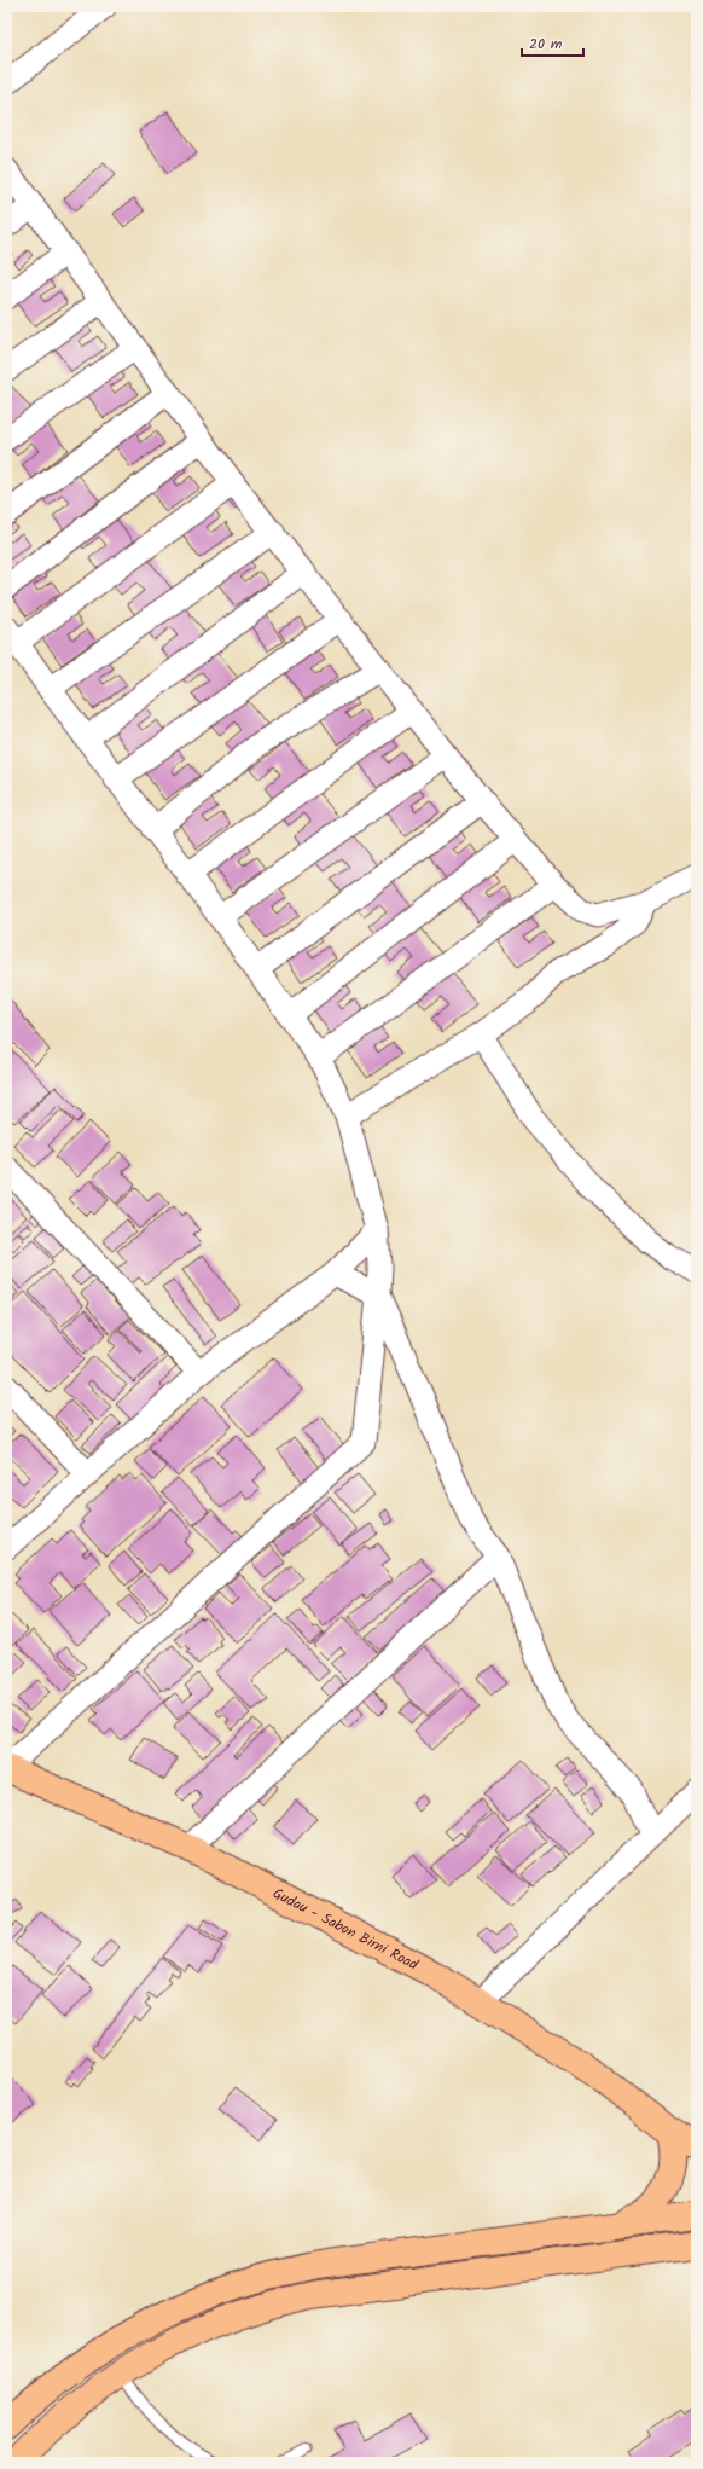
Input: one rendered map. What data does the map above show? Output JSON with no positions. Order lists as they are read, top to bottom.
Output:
{
  "streets": {
    "main road": ["Gudau - Sabon Birni Road"]
  },
  "scale_bar": "20 m"
}
